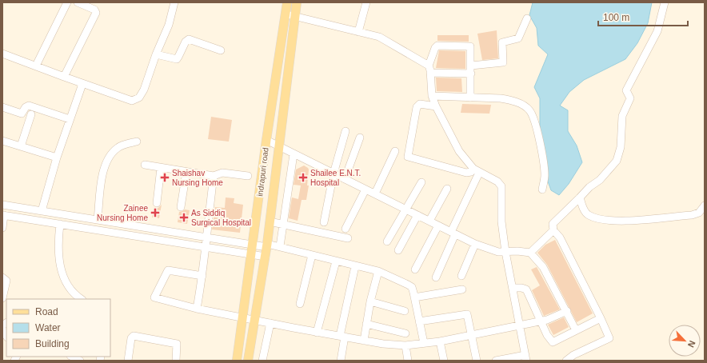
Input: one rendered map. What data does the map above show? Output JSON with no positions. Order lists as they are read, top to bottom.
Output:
{
  "streets": {
    "main road": ["indrapuri road"]
  },
  "places": {
    "health": [
      "Shaishav Nursing Home",
      "Shailee E.N.T. Hospital",
      "Zainee Nursing Home",
      "As Siddiq Surgical Hospital"
    ]
  },
  "legend": ["Road", "Water", "Building"],
  "scale_bar": "100 m",
  "north": "bottom right"
}
